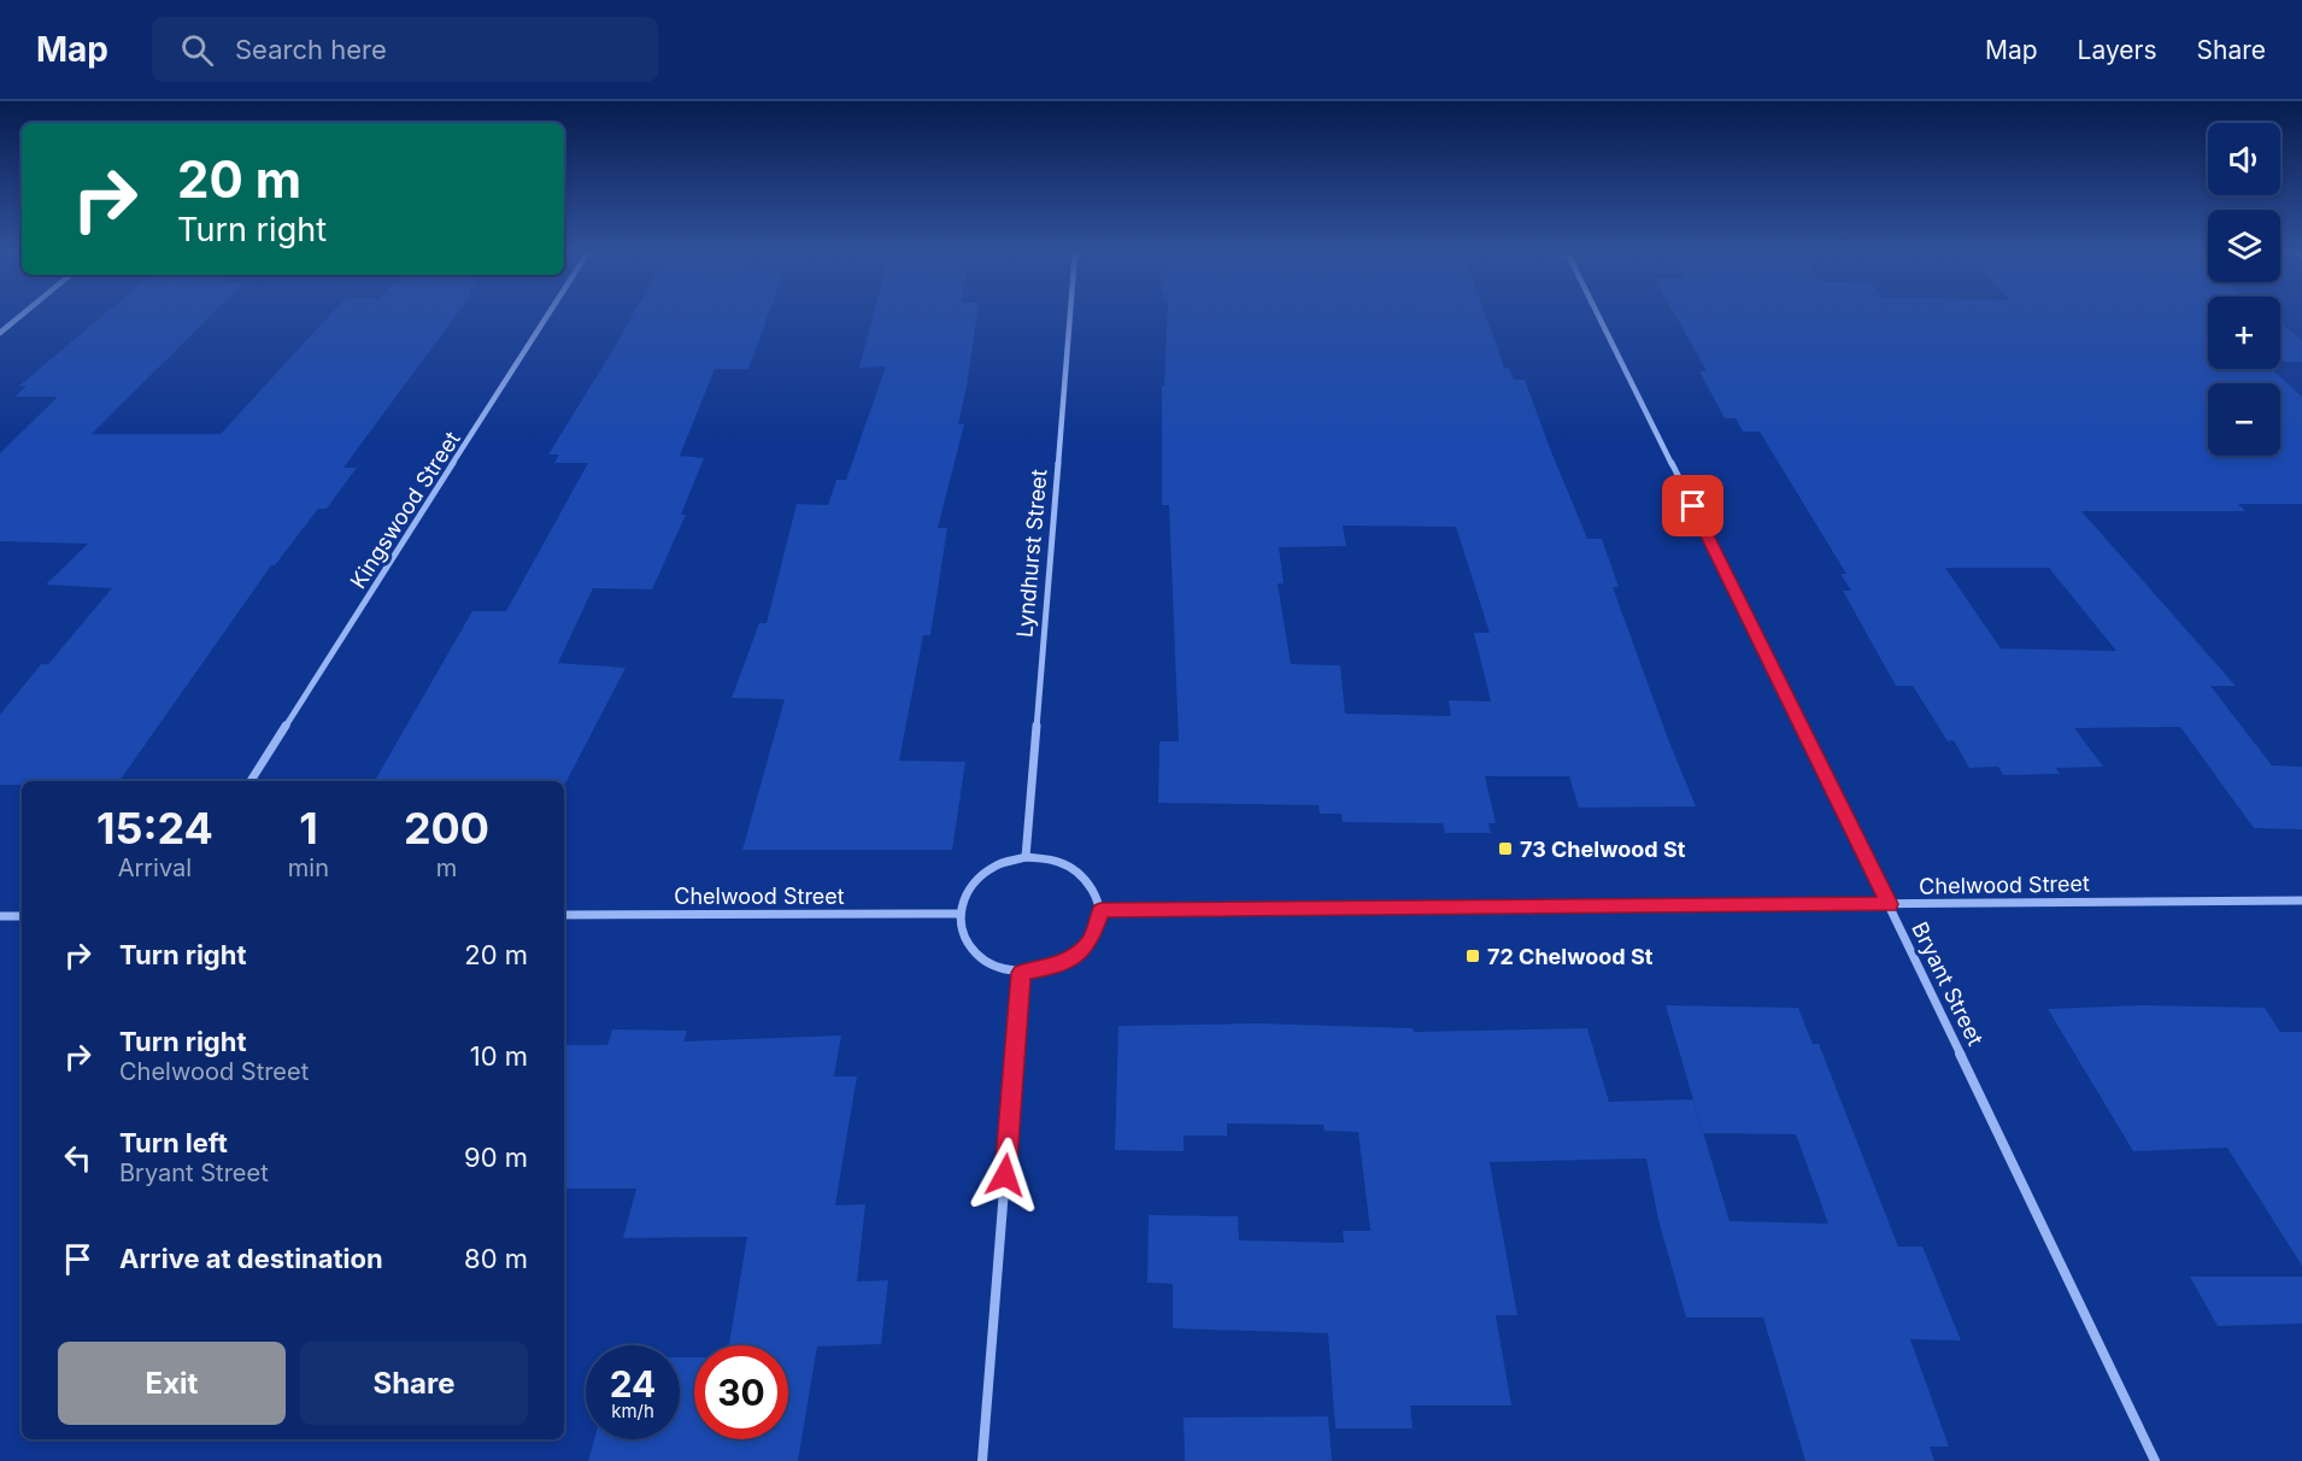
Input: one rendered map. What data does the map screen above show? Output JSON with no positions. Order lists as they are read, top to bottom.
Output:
{
  "streets": {
    "street": [
      "Kingswood Street",
      "Lyndhurst Street",
      "Chelwood Street",
      "Bryant Street"
    ]
  },
  "crossings": [
    ["Lyndhurst Street", "Chelwood Street"],
    ["Chelwood Street", "Bryant Street"]
  ],
  "places": {
    "transit": ["73 Chelwood St", "72 Chelwood St"]
  },
  "page": {
    "header": "Map",
    "search": "Search here",
    "nav": ["Map", "Layers", "Share"],
    "map_buttons": ["+", "−"],
    "turn": ["20 m", "Turn right"],
    "eta": [
      "15:24",
      "Arrival",
      "1",
      "min",
      "200",
      "m"
    ],
    "list": [
      {
        "name": "Turn right",
        "value": "20 m"
      },
      {
        "name": "Turn right",
        "note": "Chelwood Street",
        "value": "10 m"
      },
      {
        "name": "Turn left",
        "note": "Bryant Street",
        "value": "90 m"
      },
      {
        "name": "Arrive at destination",
        "value": "80 m"
      }
    ],
    "buttons": ["Exit", "Share"],
    "speed": "24 km/h",
    "limit": "30"
  }
}
